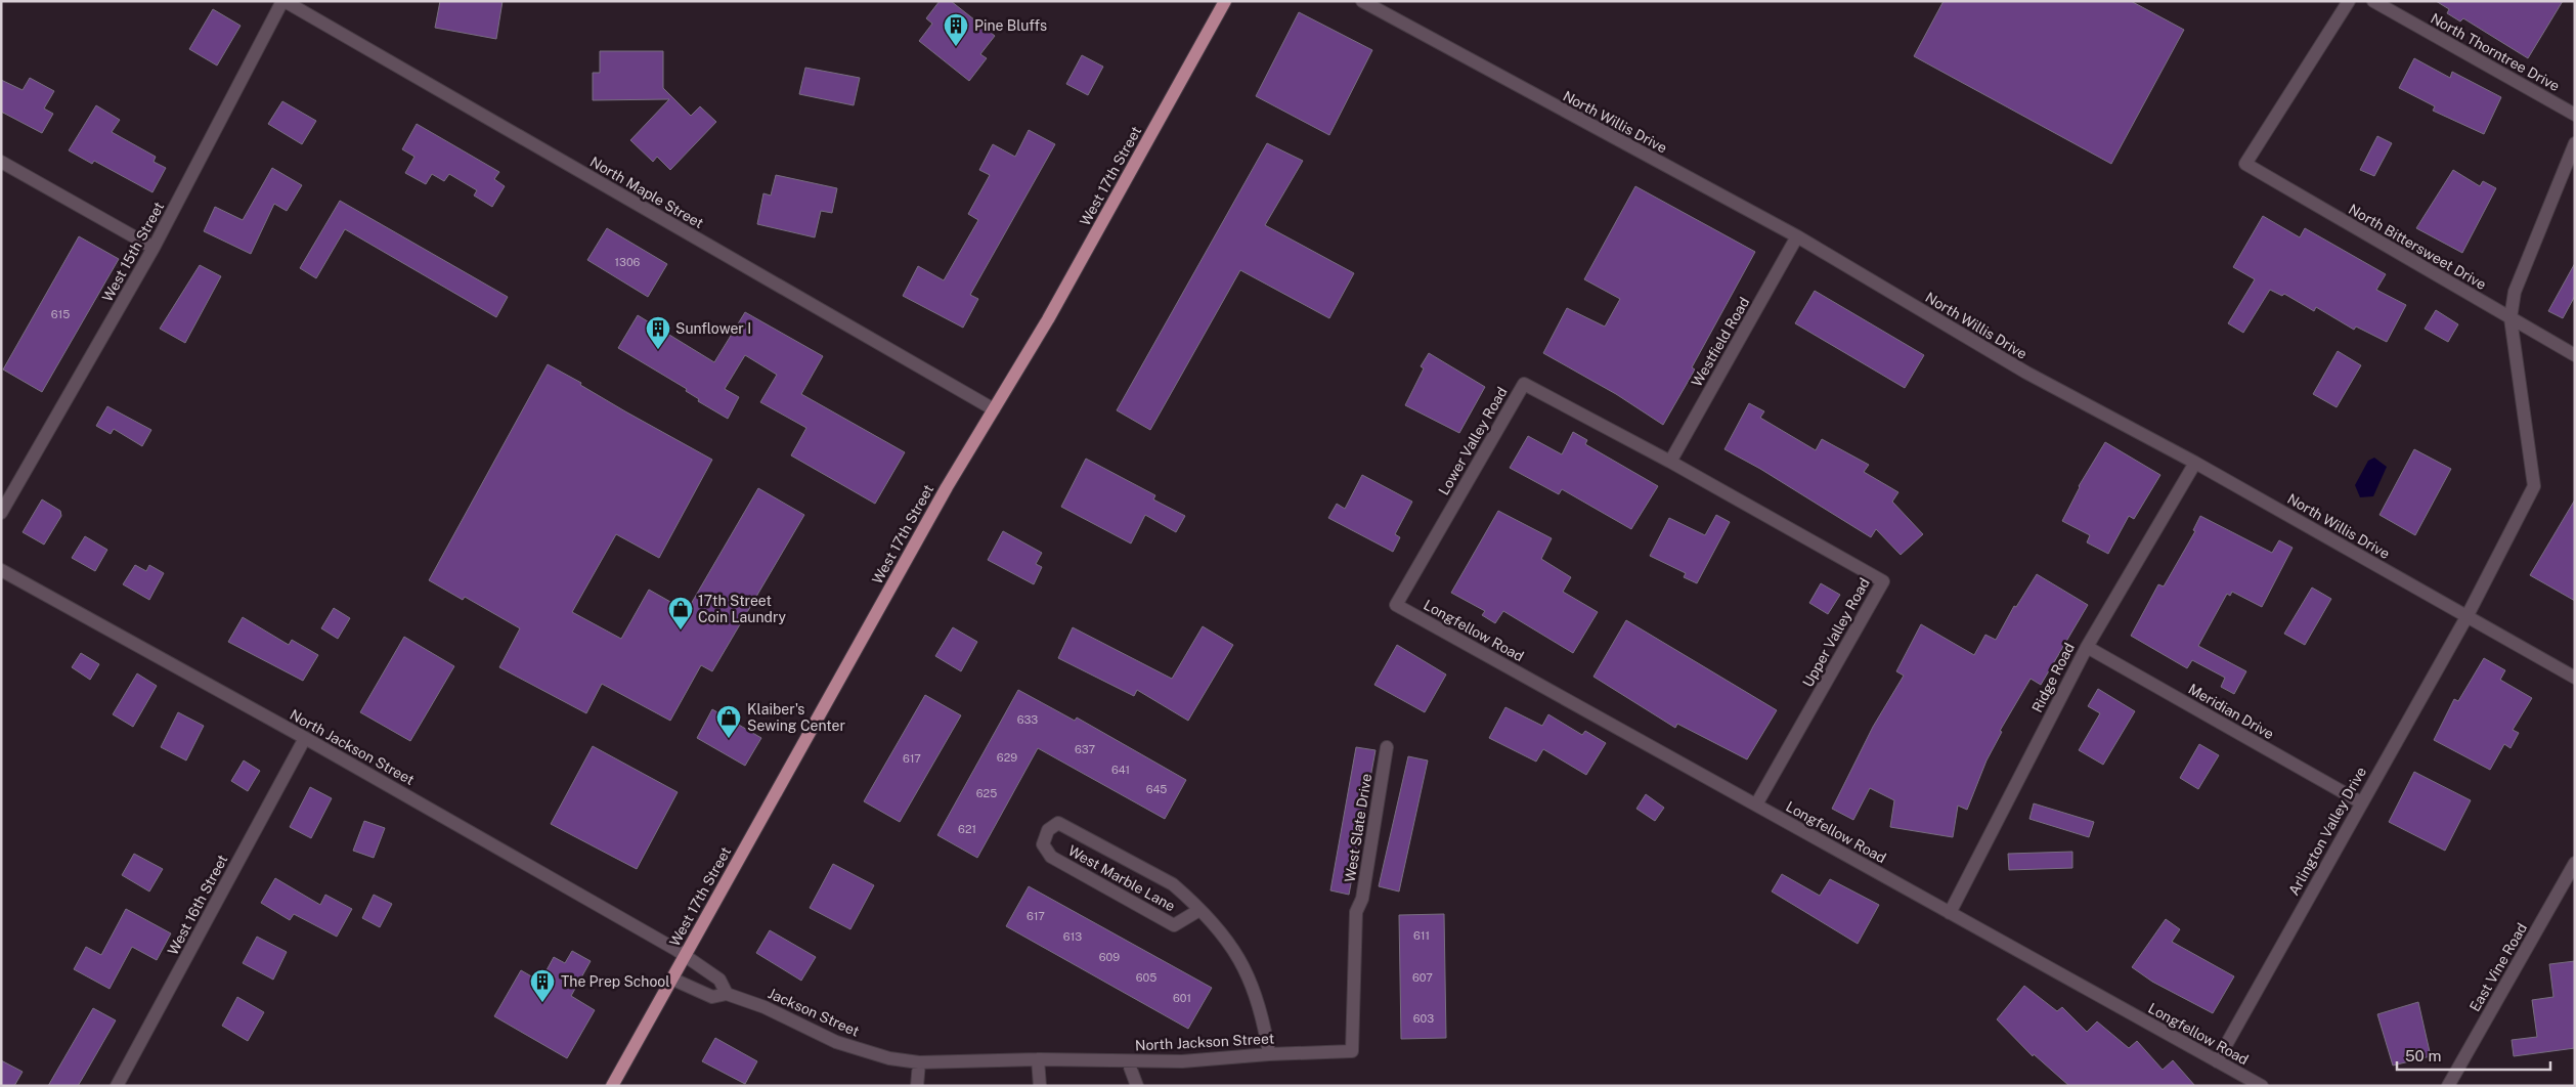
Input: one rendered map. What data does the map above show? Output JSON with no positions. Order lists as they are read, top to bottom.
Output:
{
  "streets": {
    "main road": ["West 17th Street"],
    "street": [
      "North Thorntree Drive",
      "North Willis Drive",
      "North Maple Street",
      "North Bittersweet Drive",
      "West 15th Street",
      "Westfield Road",
      "Lower Valley Road",
      "Longfellow Road",
      "Upper Valley Road",
      "Ridge Road",
      "Meridian Drive",
      "North Jackson Street",
      "West Slate Drive",
      "Arlington Valley Drive",
      "West Marble Lane",
      "West 16th Street",
      "East Vine Road",
      "Jackson Street"
    ]
  },
  "crossings": [
    ["North Willis Drive", "Westfield Road"],
    ["North Willis Drive", "Ridge Road"],
    ["North Willis Drive", "Arlington Valley Drive"],
    ["West 17th Street", "North Maple Street"],
    ["West 17th Street", "North Jackson Street"],
    ["West 17th Street", "Jackson Street"],
    ["North Maple Street", "West 15th Street"],
    ["North Bittersweet Drive", "Arlington Valley Drive"],
    ["Westfield Road", "Lower Valley Road"],
    ["Westfield Road", "Upper Valley Road"],
    ["Lower Valley Road", "Longfellow Road"],
    ["Lower Valley Road", "Upper Valley Road"],
    ["Longfellow Road", "Upper Valley Road"],
    ["Longfellow Road", "Ridge Road"],
    ["Longfellow Road", "Arlington Valley Drive"],
    ["Ridge Road", "Meridian Drive"],
    ["Meridian Drive", "Arlington Valley Drive"],
    ["North Jackson Street", "West Slate Drive"],
    ["North Jackson Street", "West Marble Lane"],
    ["North Jackson Street", "West 16th Street"],
    ["North Jackson Street", "Jackson Street"]
  ],
  "places": {
    "building": ["Pine Bluffs", "Sunflower I", "The Prep School"],
    "shop": ["17th Street Coin Laundry", "Klaiber's Sewing Center"]
  },
  "house_numbers": [
    "1306",
    "615",
    "633",
    "637",
    "629",
    "617",
    "641",
    "645",
    "625",
    "621",
    "617",
    "611",
    "613",
    "609",
    "605",
    "607",
    "601",
    "603"
  ],
  "scale_bar": "50 m"
}
